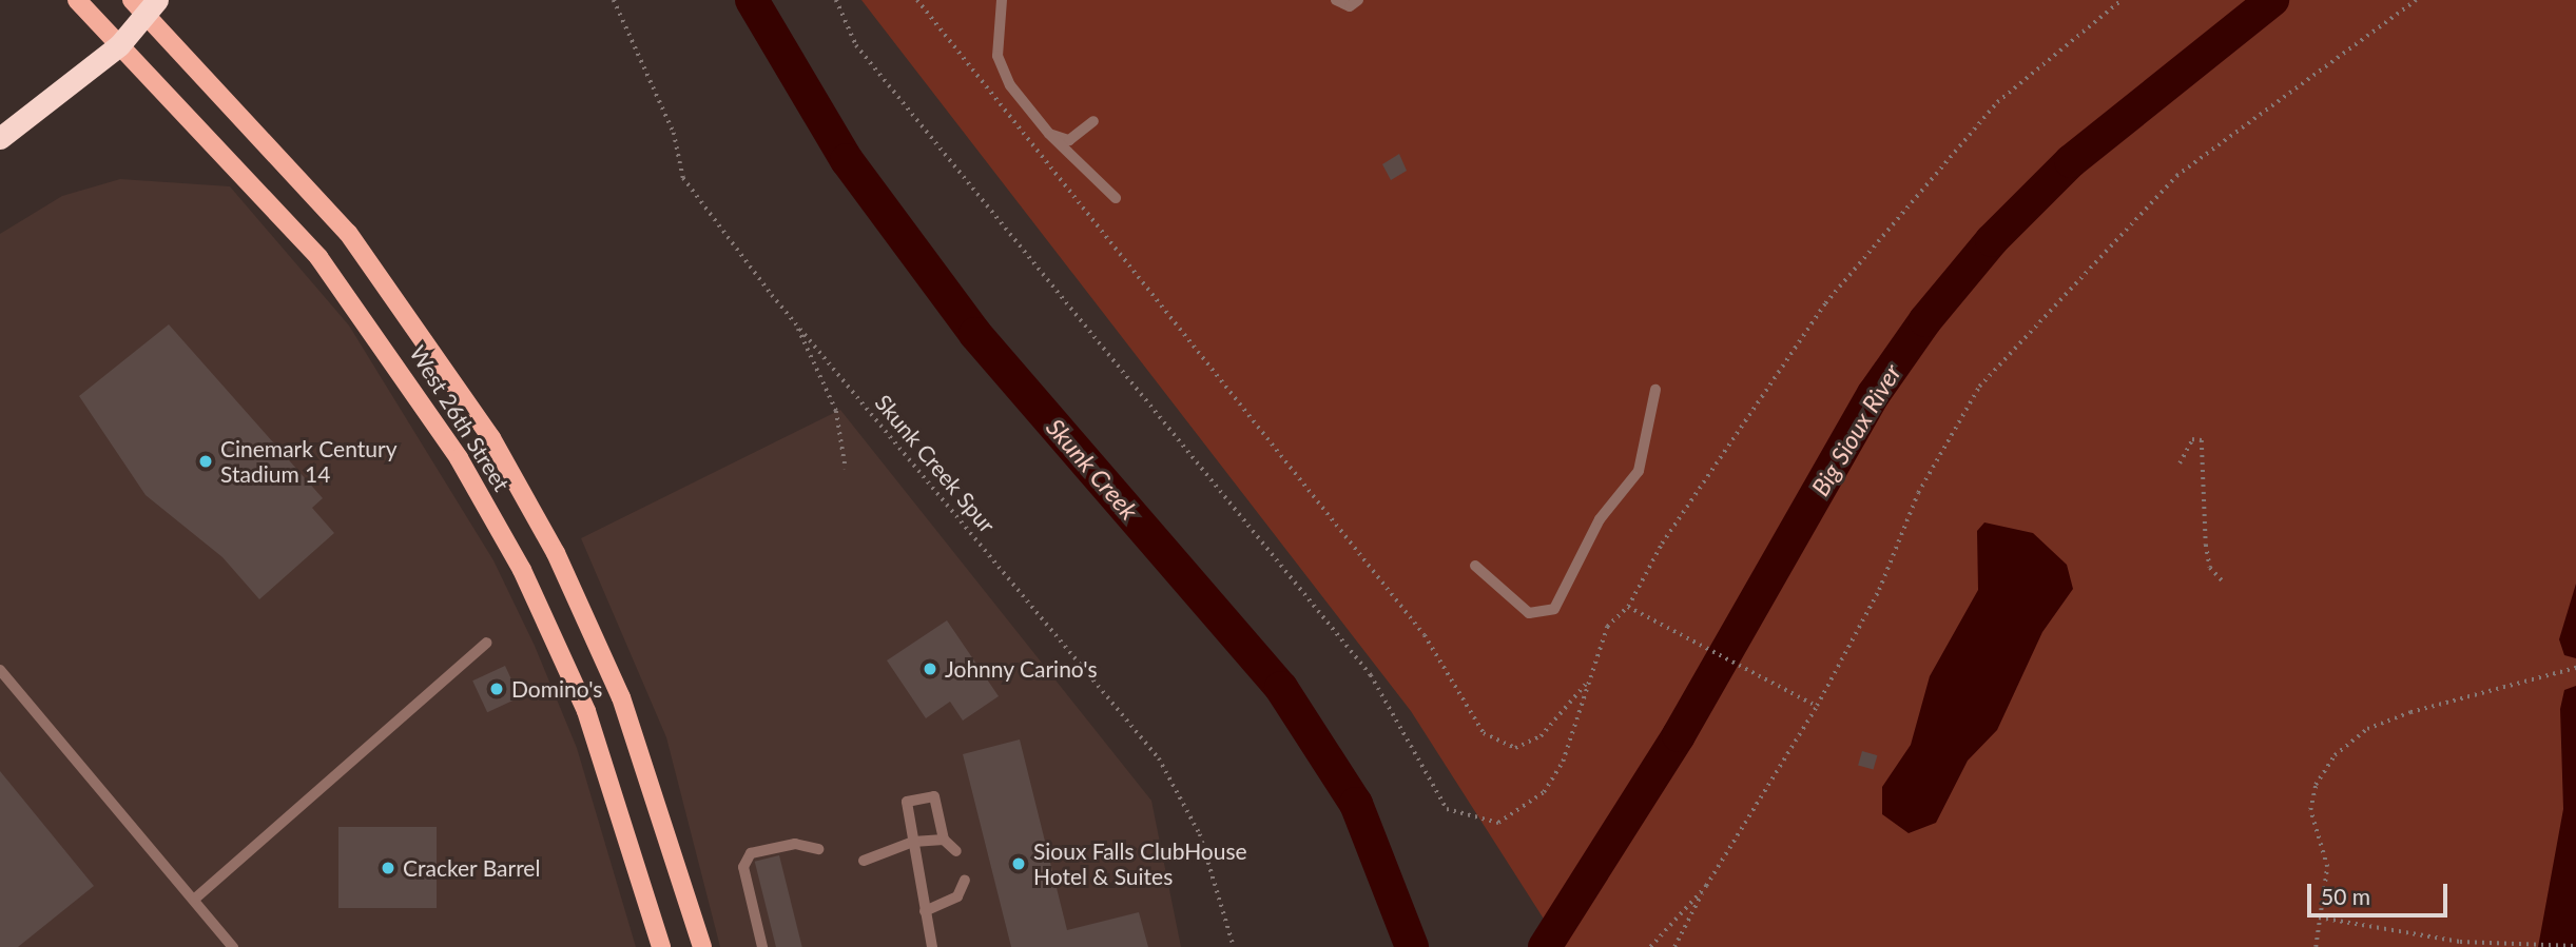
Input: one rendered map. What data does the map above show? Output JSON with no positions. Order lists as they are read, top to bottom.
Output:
{
  "streets": {
    "main road": ["West 26th Street"],
    "path": ["Skunk Creek Spur"]
  },
  "water": ["Big Sioux River", "Skunk Creek"],
  "places": [
    "Cinemark Century Stadium 14",
    "Johnny Carino's",
    "Domino's",
    "Sioux Falls ClubHouse Hotel & Suites",
    "Cracker Barrel"
  ],
  "scale_bar": "50 m"
}
